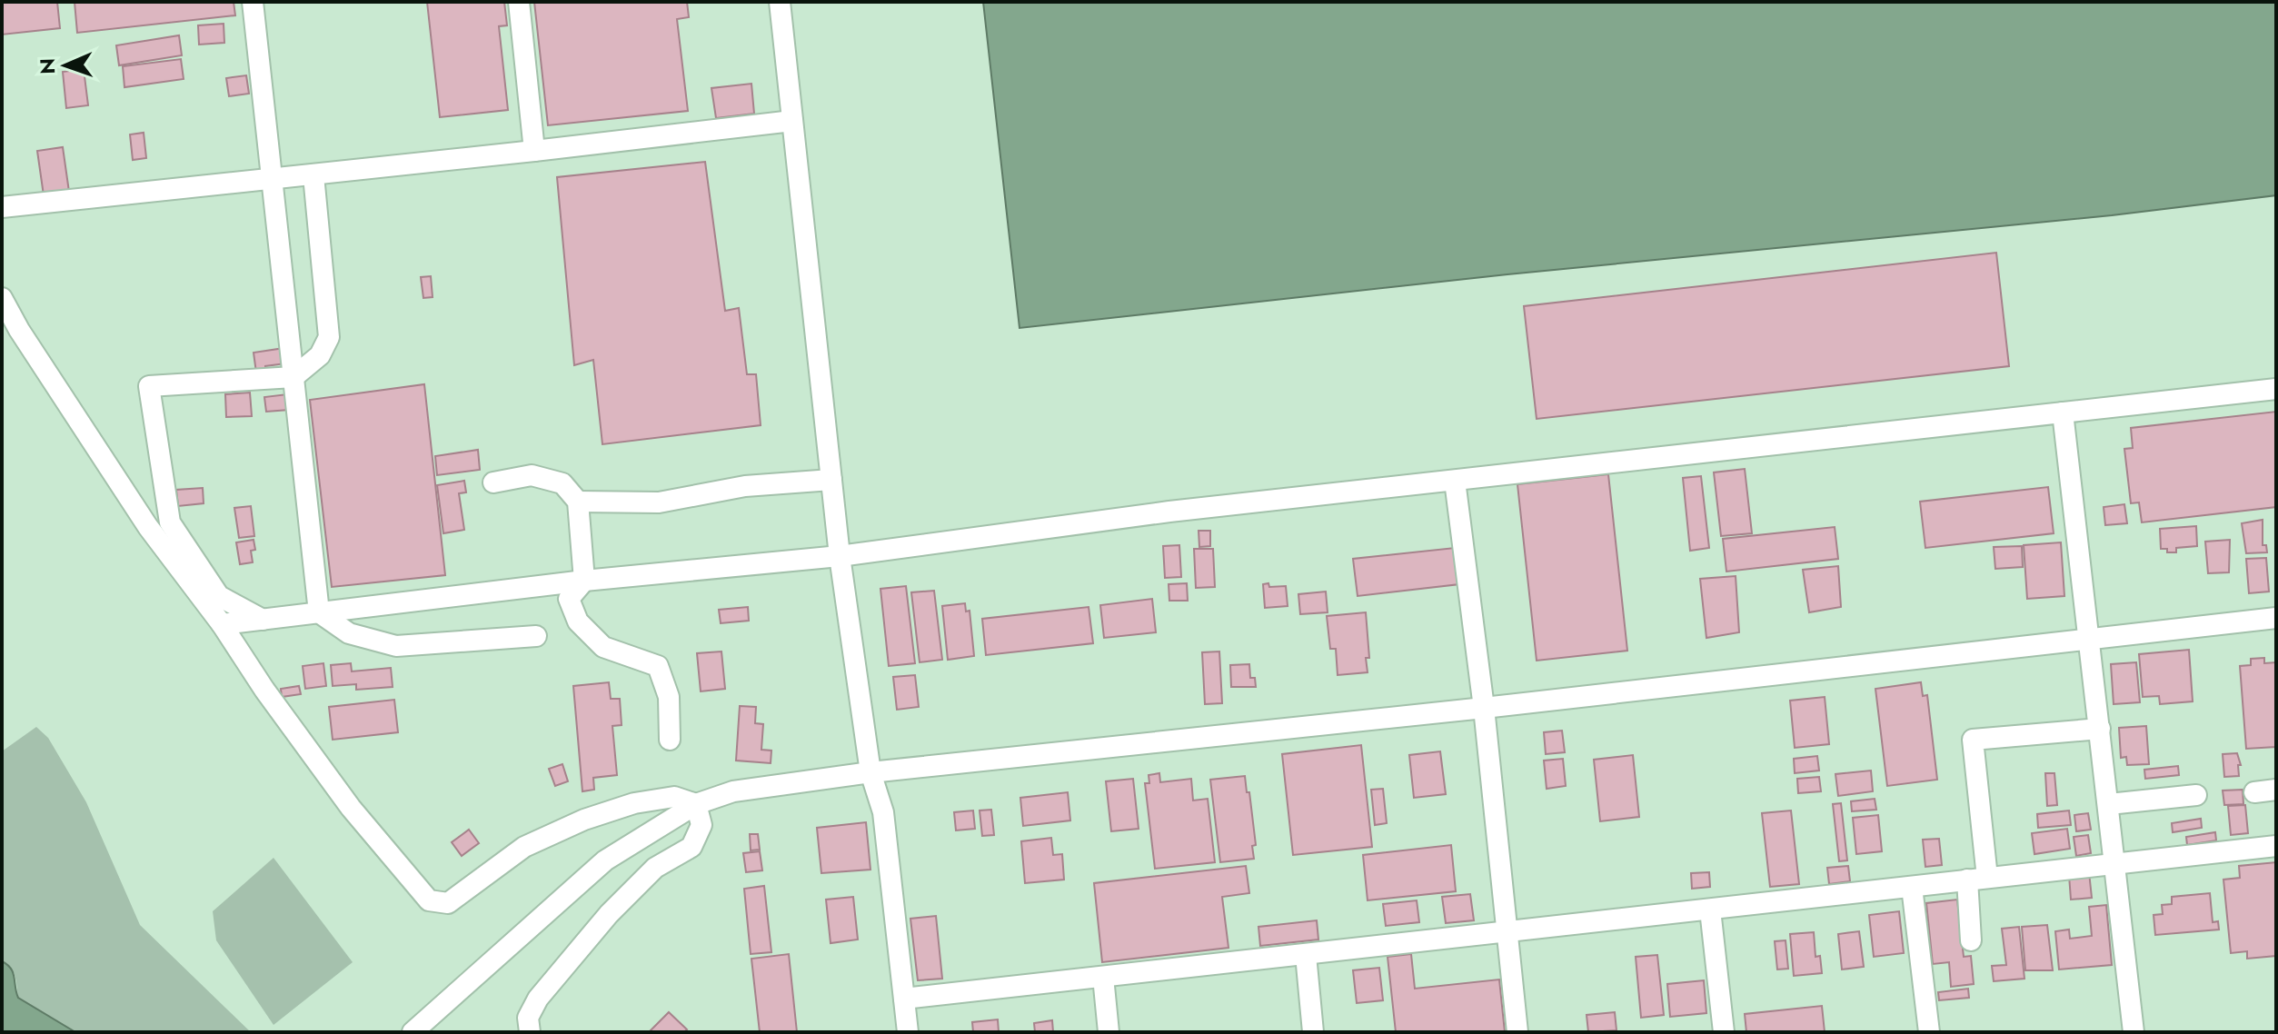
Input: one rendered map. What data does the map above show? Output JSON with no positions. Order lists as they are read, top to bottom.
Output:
{
  "north": "left"
}
